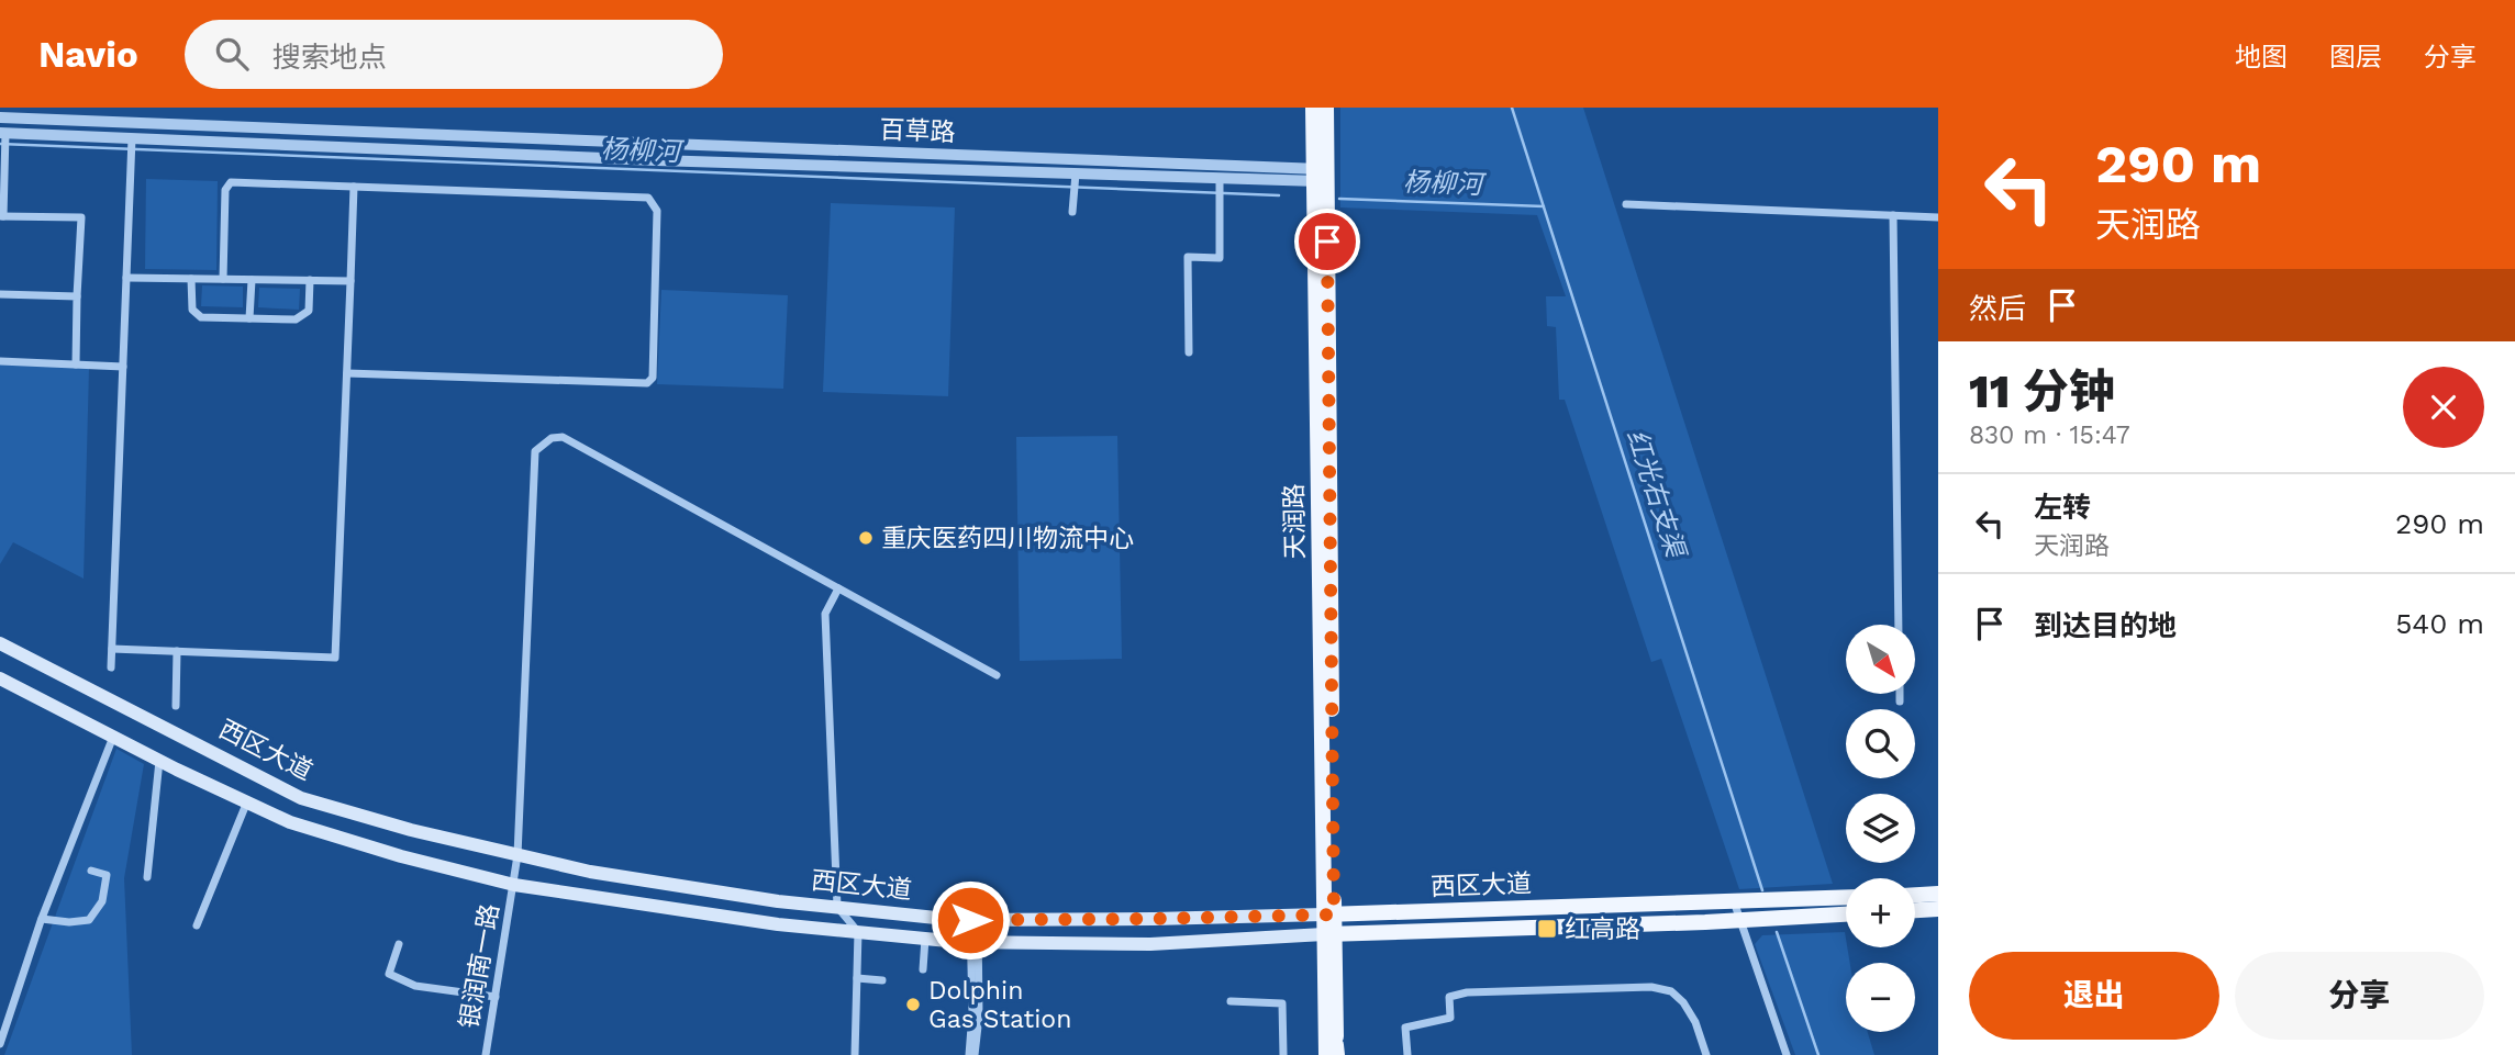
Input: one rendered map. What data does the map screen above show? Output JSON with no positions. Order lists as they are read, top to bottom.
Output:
{
  "streets": {
    "main road": ["天润路", "西区大道"],
    "street": ["百草路", "银润南一路"]
  },
  "crossings": [
    ["百草路", "天润路"],
    ["天润路", "西区大道"],
    ["西区大道", "银润南一路"]
  ],
  "water": ["杨柳河", "红光右支渠"],
  "places": {
    "other": ["重庆医药四川物流中心", "Dolphin Gas Station"],
    "transit": ["红高路"]
  },
  "north": "bottom right",
  "page": {
    "header": "Navio",
    "search": "搜索地点",
    "nav": ["地图", "图层", "分享"],
    "turn": ["290 m", "天润路"],
    "then": "然后",
    "heading": ["11 分钟", "830 m · 15:47"],
    "list": [
      {
        "name": "左转",
        "note": "天润路",
        "value": "290 m"
      },
      {
        "name": "到达目的地",
        "value": "540 m"
      }
    ],
    "map_buttons": ["+", "−"],
    "buttons": ["退出", "分享"]
  }
}
